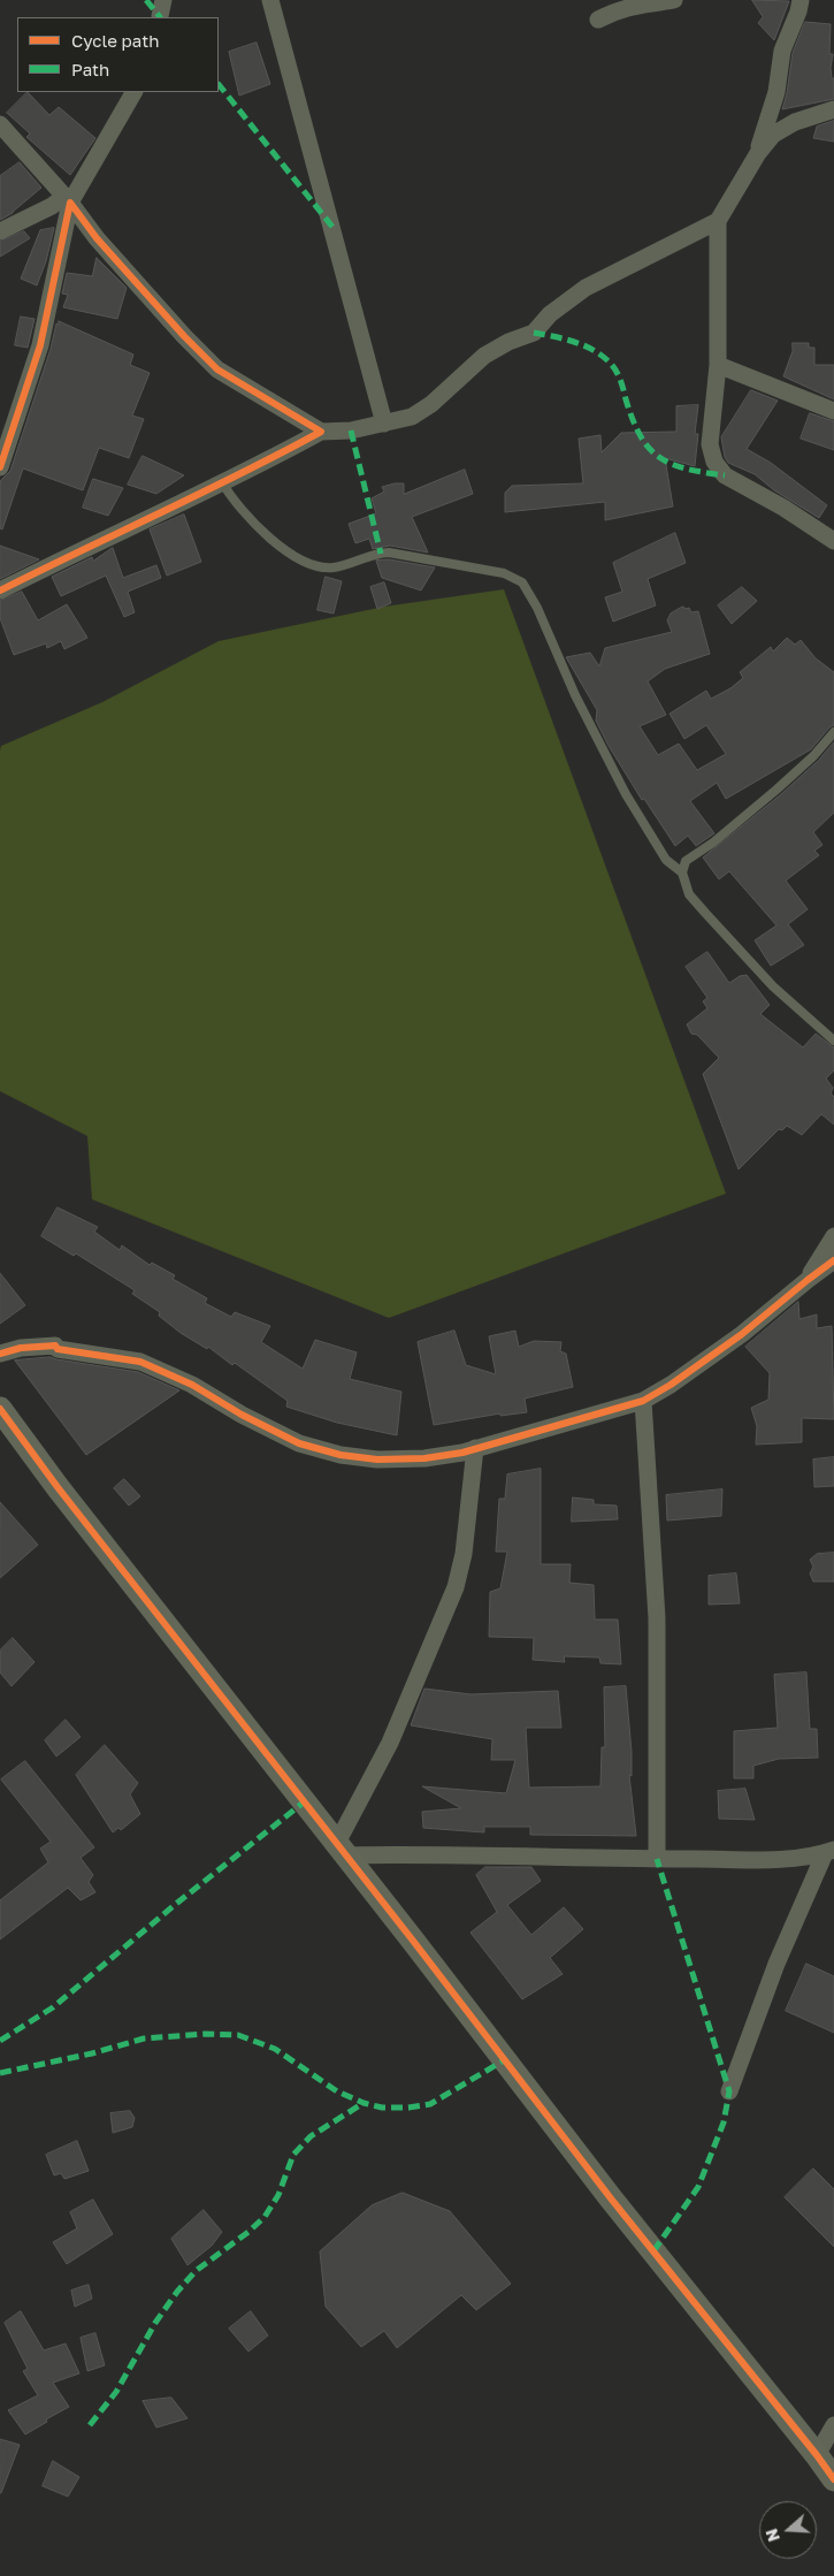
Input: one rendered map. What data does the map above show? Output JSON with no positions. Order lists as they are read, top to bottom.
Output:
{
  "legend": ["Cycle path", "Path"],
  "north": "left"
}
